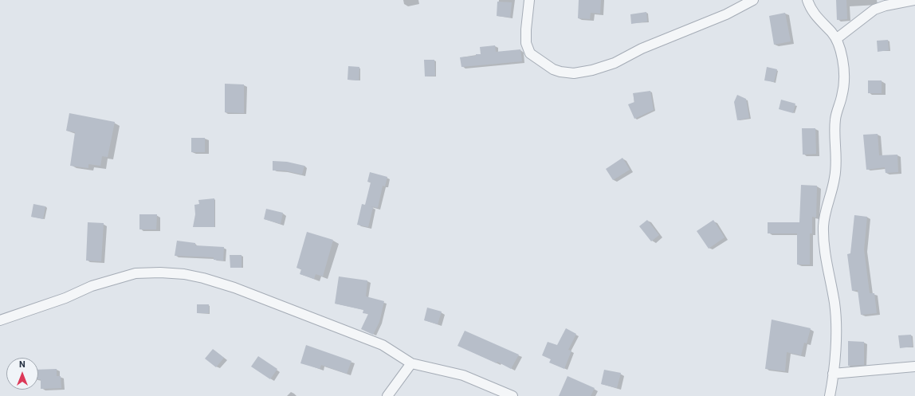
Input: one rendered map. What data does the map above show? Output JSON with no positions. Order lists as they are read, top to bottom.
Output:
{
  "north": "top"
}
